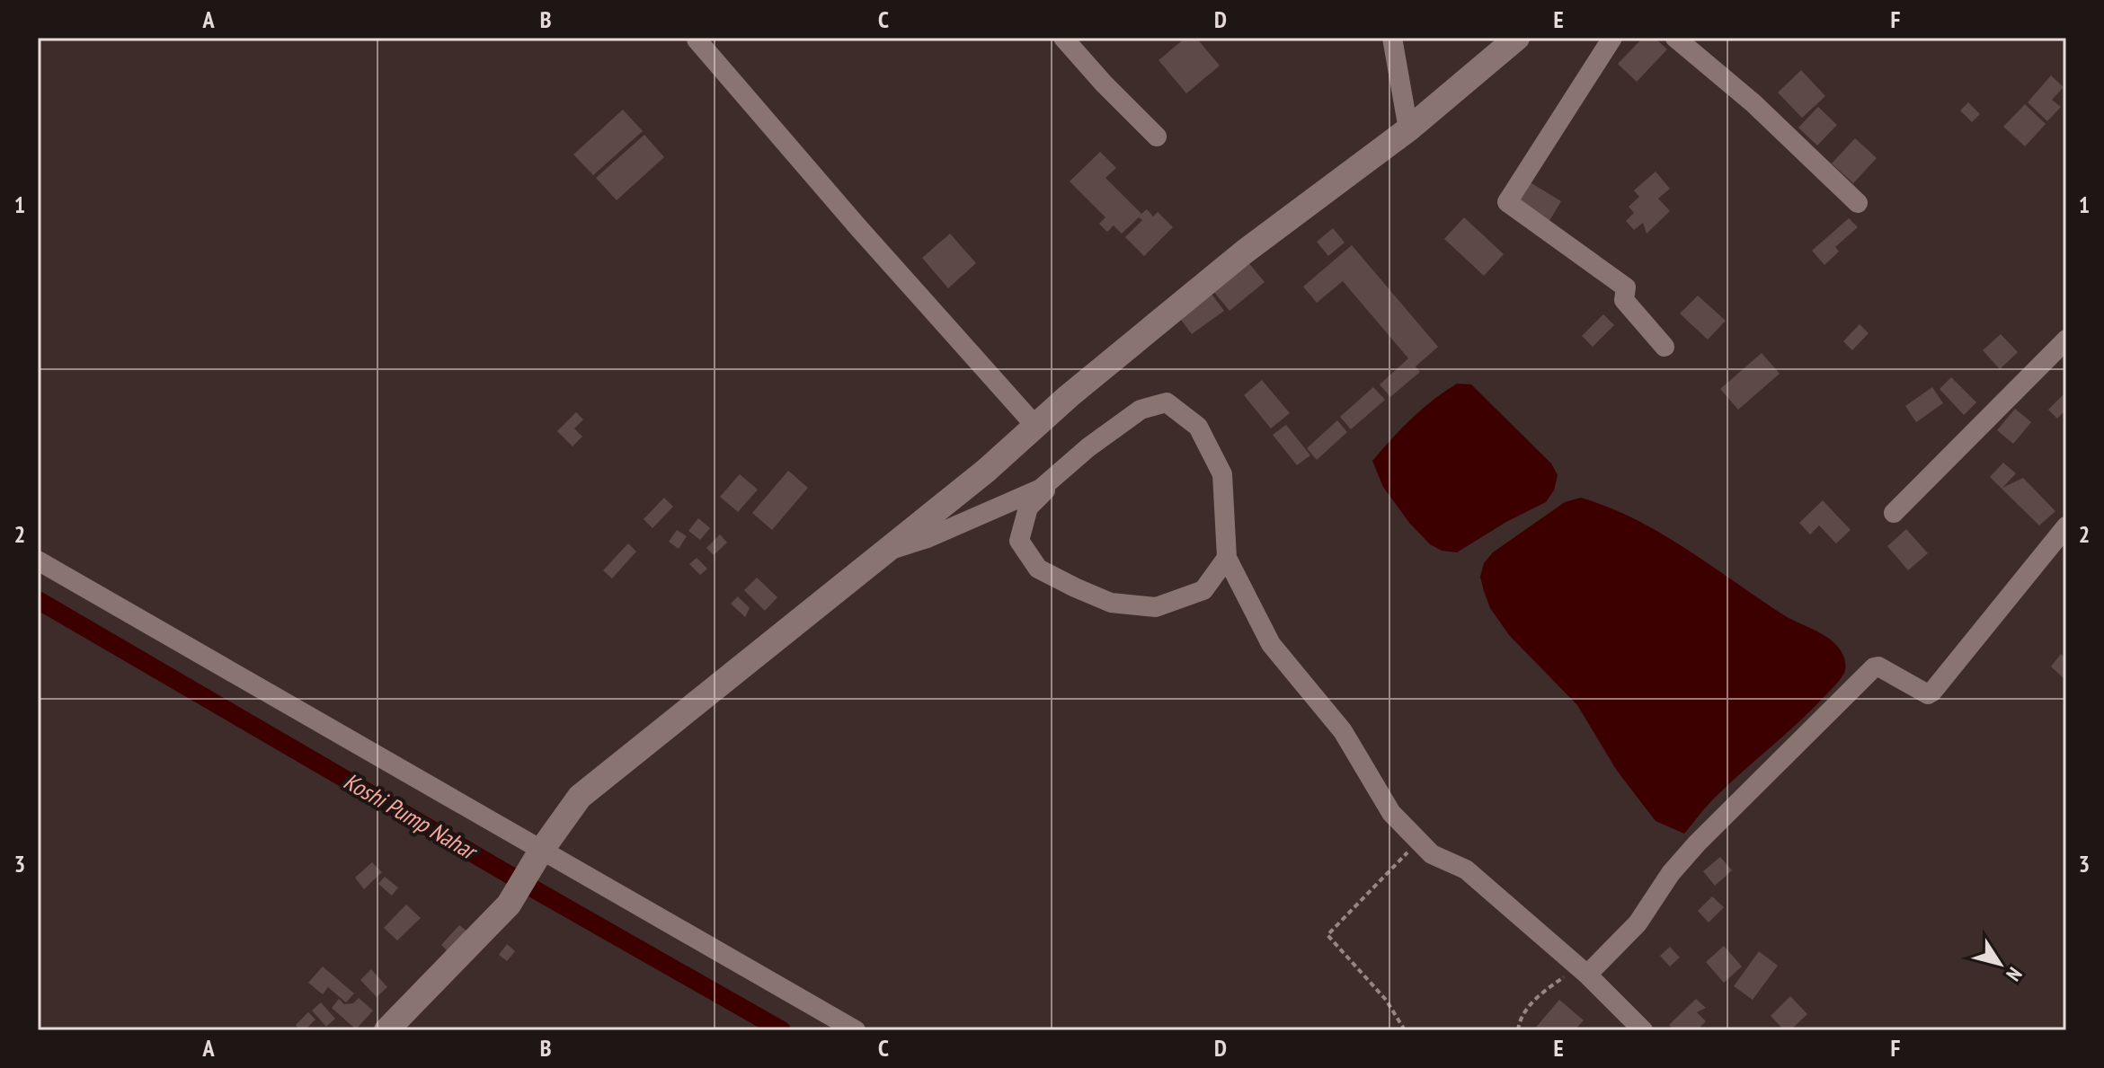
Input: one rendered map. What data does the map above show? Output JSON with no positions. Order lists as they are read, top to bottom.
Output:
{
  "water": ["Koshi Pump Nahar"],
  "north": "bottom right",
  "grid": {
    "columns": [
      "A",
      "B",
      "C",
      "D",
      "E",
      "F"
    ],
    "rows": ["1", "2", "3"]
  }
}
